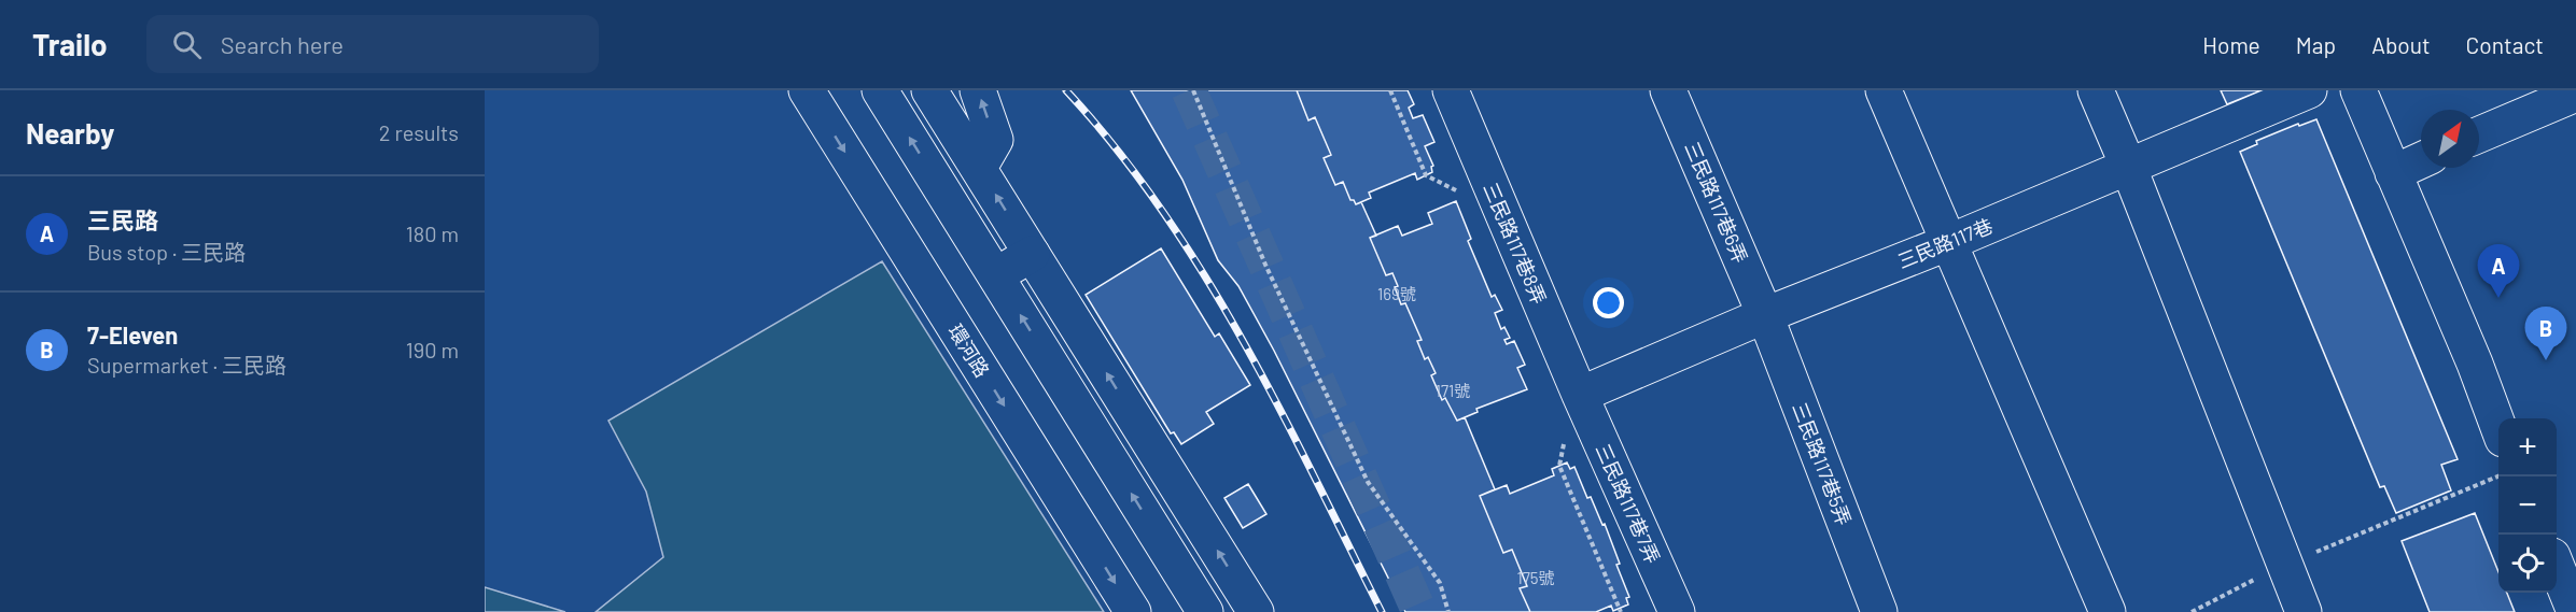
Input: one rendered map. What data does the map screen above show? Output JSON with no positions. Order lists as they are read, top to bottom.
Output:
{
  "streets": {
    "main road": [
      "三民路117巷6弄",
      "三民路117巷8弄",
      "三民路117巷",
      "環河路",
      "三民路117巷5弄",
      "三民路117巷7弄"
    ]
  },
  "crossings": [
    ["三民路117巷6弄", "三民路117巷"],
    ["三民路117巷6弄", "三民路117巷5弄"],
    ["三民路117巷8弄", "三民路117巷"],
    ["三民路117巷8弄", "三民路117巷7弄"],
    ["三民路117巷", "三民路117巷5弄"],
    ["三民路117巷", "三民路117巷7弄"]
  ],
  "house_numbers": ["169號", "171號", "175號"],
  "north": "top right",
  "page": {
    "header": "Trailo",
    "search": "Search here",
    "nav": [
      "Home",
      "Map",
      "About",
      "Contact"
    ],
    "heading": ["Nearby", "2 results"],
    "list": [
      {
        "mark": "A",
        "name": "三民路",
        "note": "Bus stop · 三民路",
        "value": "180 m"
      },
      {
        "mark": "B",
        "name": "7-Eleven",
        "note": "Supermarket · 三民路",
        "value": "190 m"
      }
    ],
    "pins": ["A", "B"],
    "map_buttons": ["+", "−"]
  }
}
